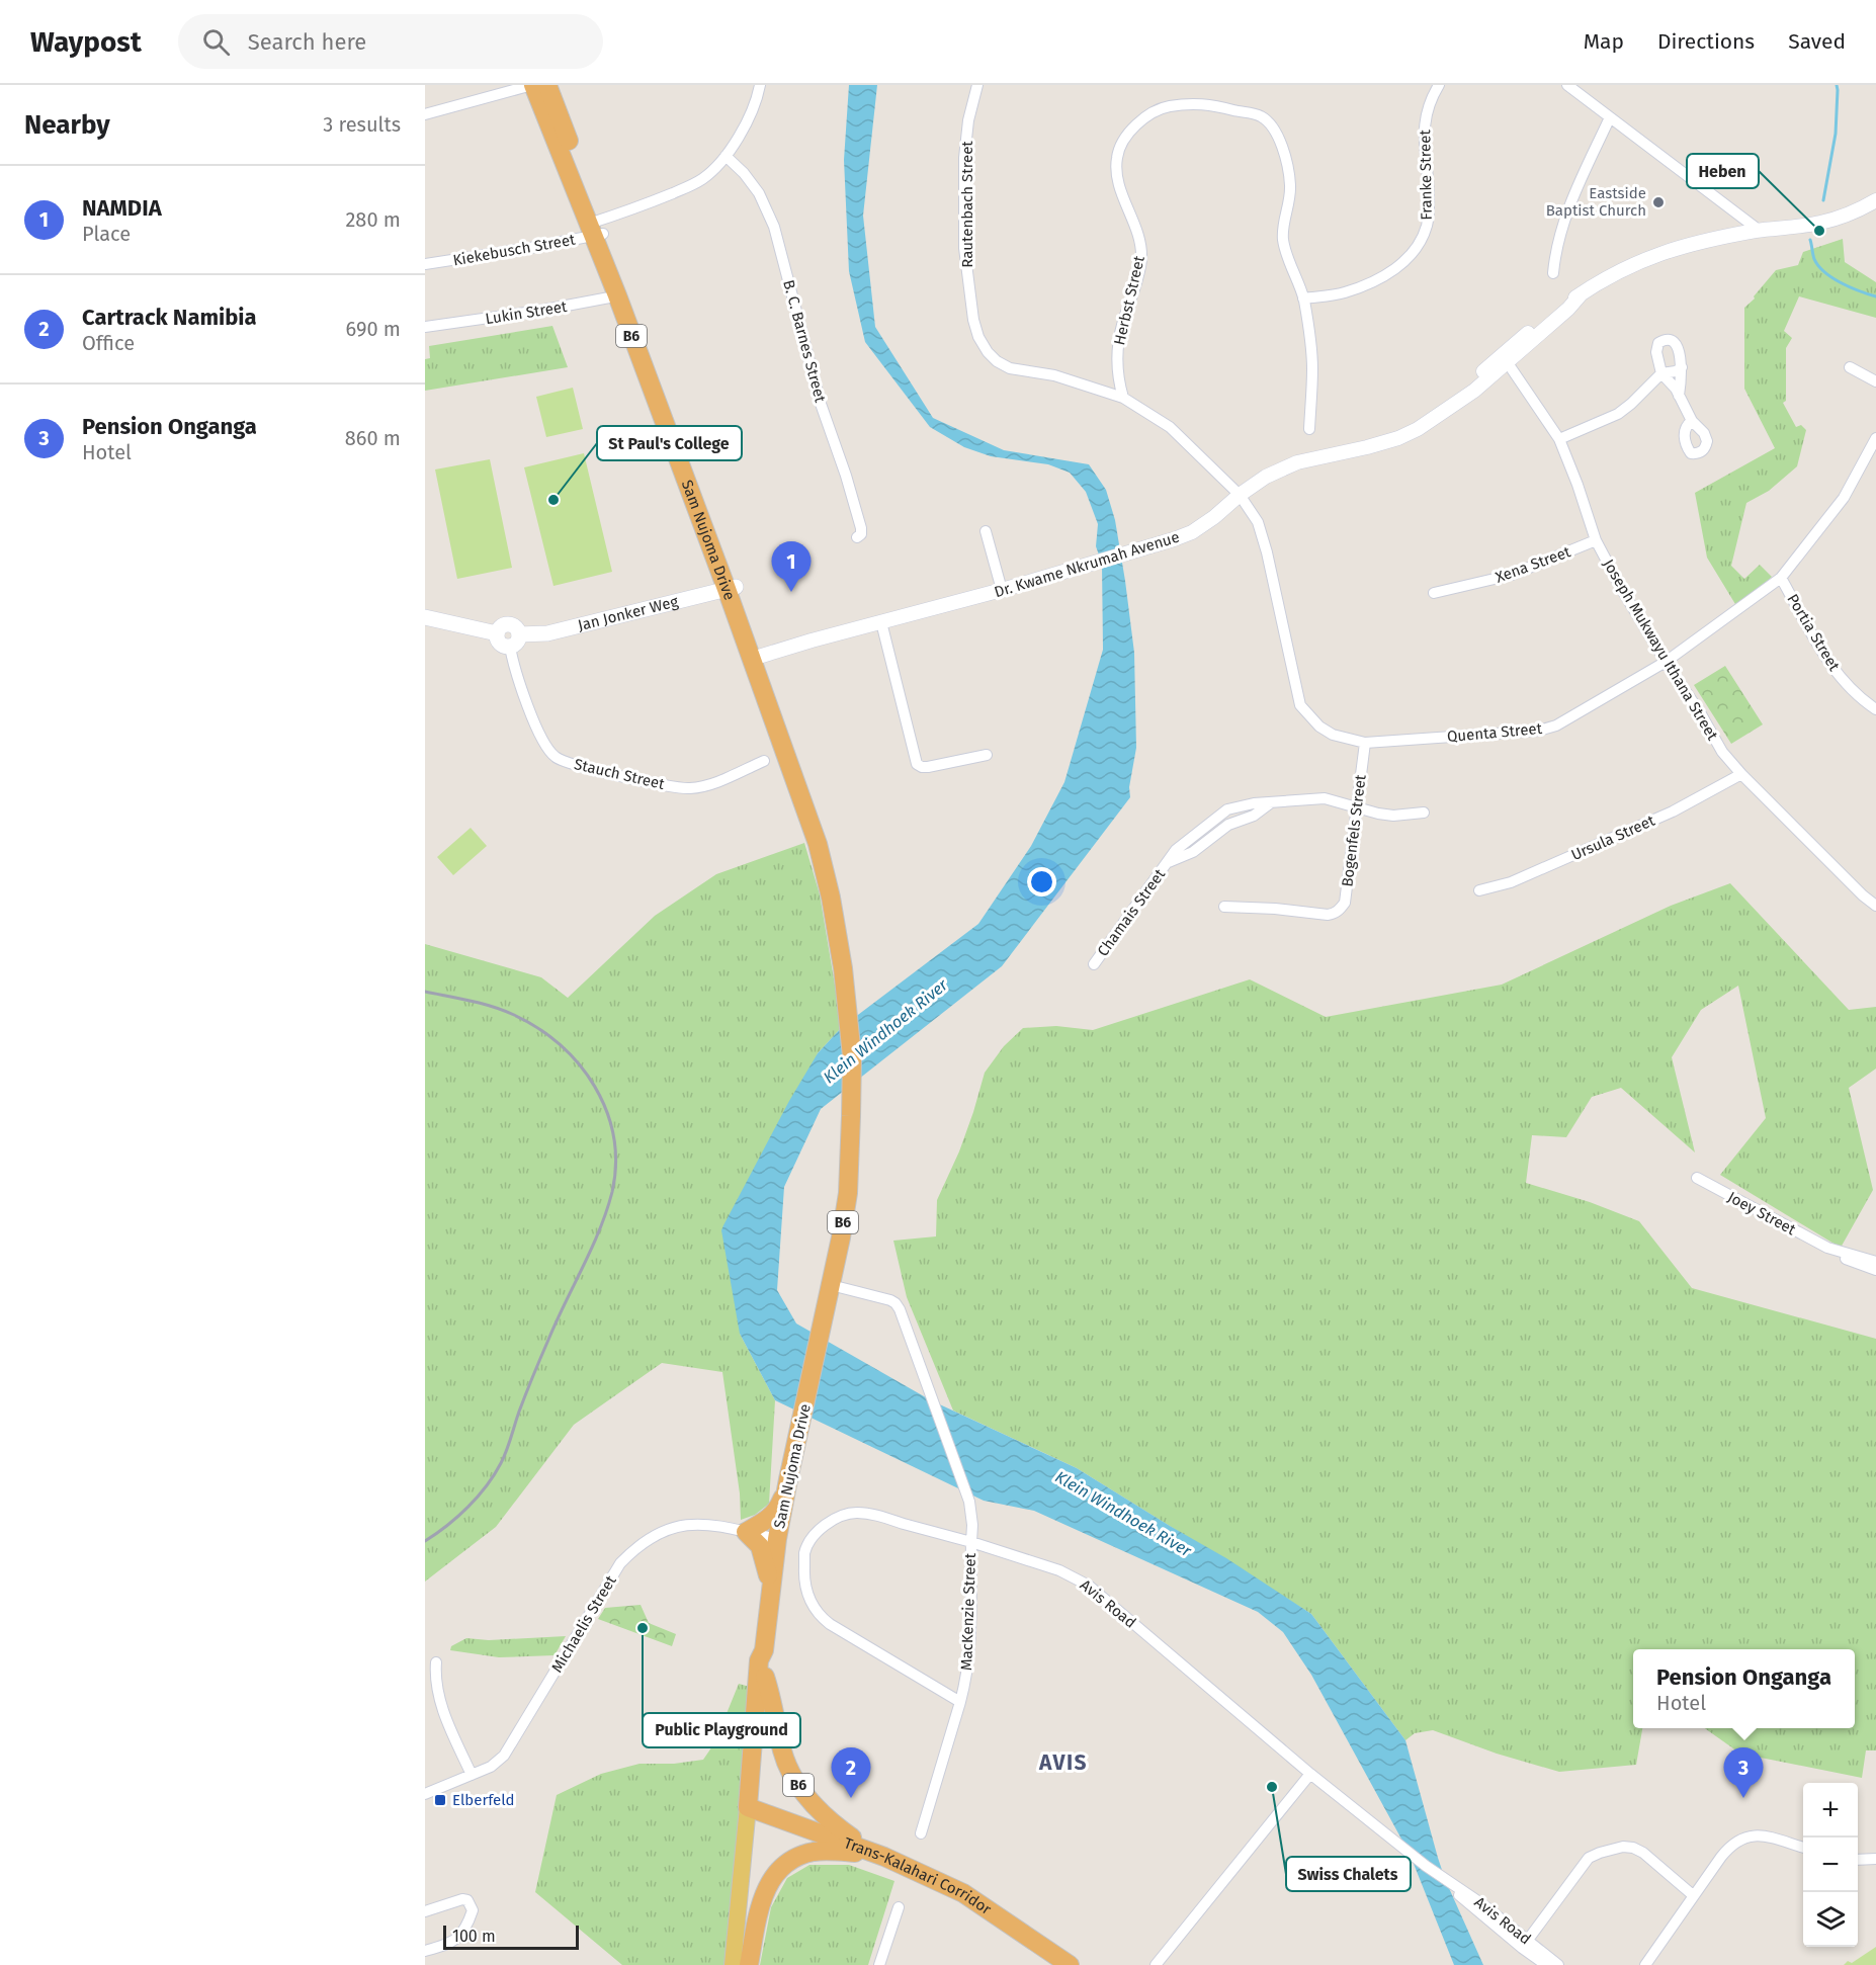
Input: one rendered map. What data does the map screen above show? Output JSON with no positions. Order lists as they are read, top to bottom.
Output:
{
  "streets": {
    "highway": ["B6", "Sam Nujoma Drive", "Trans-Kalahari Corridor"],
    "main road": ["Jan Jonker Weg"],
    "street": [
      "Franke Street",
      "Rautenbach Street",
      "Kiekebusch Street",
      "Herbst Street",
      "Lukin Street",
      "B. C. Barnes Street",
      "Dr. Kwame Nkrumah Avenue",
      "Xena Street",
      "Portia Street",
      "Joseph Mukwayu Ithana Street",
      "Quenta Street",
      "Stauch Street",
      "Bogenfels Street",
      "Ursula Street",
      "Chamais Street",
      "Joey Street",
      "Avis Road",
      "MacKenzie Street",
      "Michaelis Street"
    ]
  },
  "crossings": [
    ["Franke Street", "Herbst Street"],
    ["Rautenbach Street", "Herbst Street"],
    ["Rautenbach Street", "Dr. Kwame Nkrumah Avenue"],
    ["Rautenbach Street", "Quenta Street"],
    ["Kiekebusch Street", "B. C. Barnes Street"],
    ["Kiekebusch Street", "Sam Nujoma Drive"],
    ["Lukin Street", "Sam Nujoma Drive"],
    ["B6", "Sam Nujoma Drive"],
    ["B6", "Trans-Kalahari Corridor"],
    ["Sam Nujoma Drive", "Dr. Kwame Nkrumah Avenue"],
    ["Sam Nujoma Drive", "Jan Jonker Weg"],
    ["Sam Nujoma Drive", "Michaelis Street"],
    ["Sam Nujoma Drive", "Trans-Kalahari Corridor"],
    ["Dr. Kwame Nkrumah Avenue", "Joseph Mukwayu Ithana Street"],
    ["Dr. Kwame Nkrumah Avenue", "Quenta Street"],
    ["Xena Street", "Joseph Mukwayu Ithana Street"],
    ["Jan Jonker Weg", "Stauch Street"],
    ["Portia Street", "Quenta Street"],
    ["Joseph Mukwayu Ithana Street", "Quenta Street"],
    ["Joseph Mukwayu Ithana Street", "Ursula Street"],
    ["Quenta Street", "Bogenfels Street"],
    ["Bogenfels Street", "Chamais Street"],
    ["Avis Road", "MacKenzie Street"]
  ],
  "districts": ["AVIS"],
  "water": ["Klein Windhoek River"],
  "places": {
    "other": [
      "Eastside Baptist Church",
      "Heben",
      "St Paul's College",
      "Public Playground",
      "Swiss Chalets"
    ],
    "transit": ["Elberfeld"]
  },
  "scale_bar": "100 m",
  "page": {
    "header": "Waypost",
    "search": "Search here",
    "nav": ["Map", "Directions", "Saved"],
    "heading": ["Nearby", "3 results"],
    "list": [
      {
        "mark": "1",
        "name": "NAMDIA",
        "note": "Place",
        "value": "280 m"
      },
      {
        "mark": "2",
        "name": "Cartrack Namibia",
        "note": "Office",
        "value": "690 m"
      },
      {
        "mark": "3",
        "name": "Pension Onganga",
        "note": "Hotel",
        "value": "860 m"
      }
    ],
    "pins": ["1", "2", "3"],
    "popup": ["Pension Onganga", "Hotel"],
    "map_buttons": ["+", "−"],
    "scale": "100 m"
  }
}
